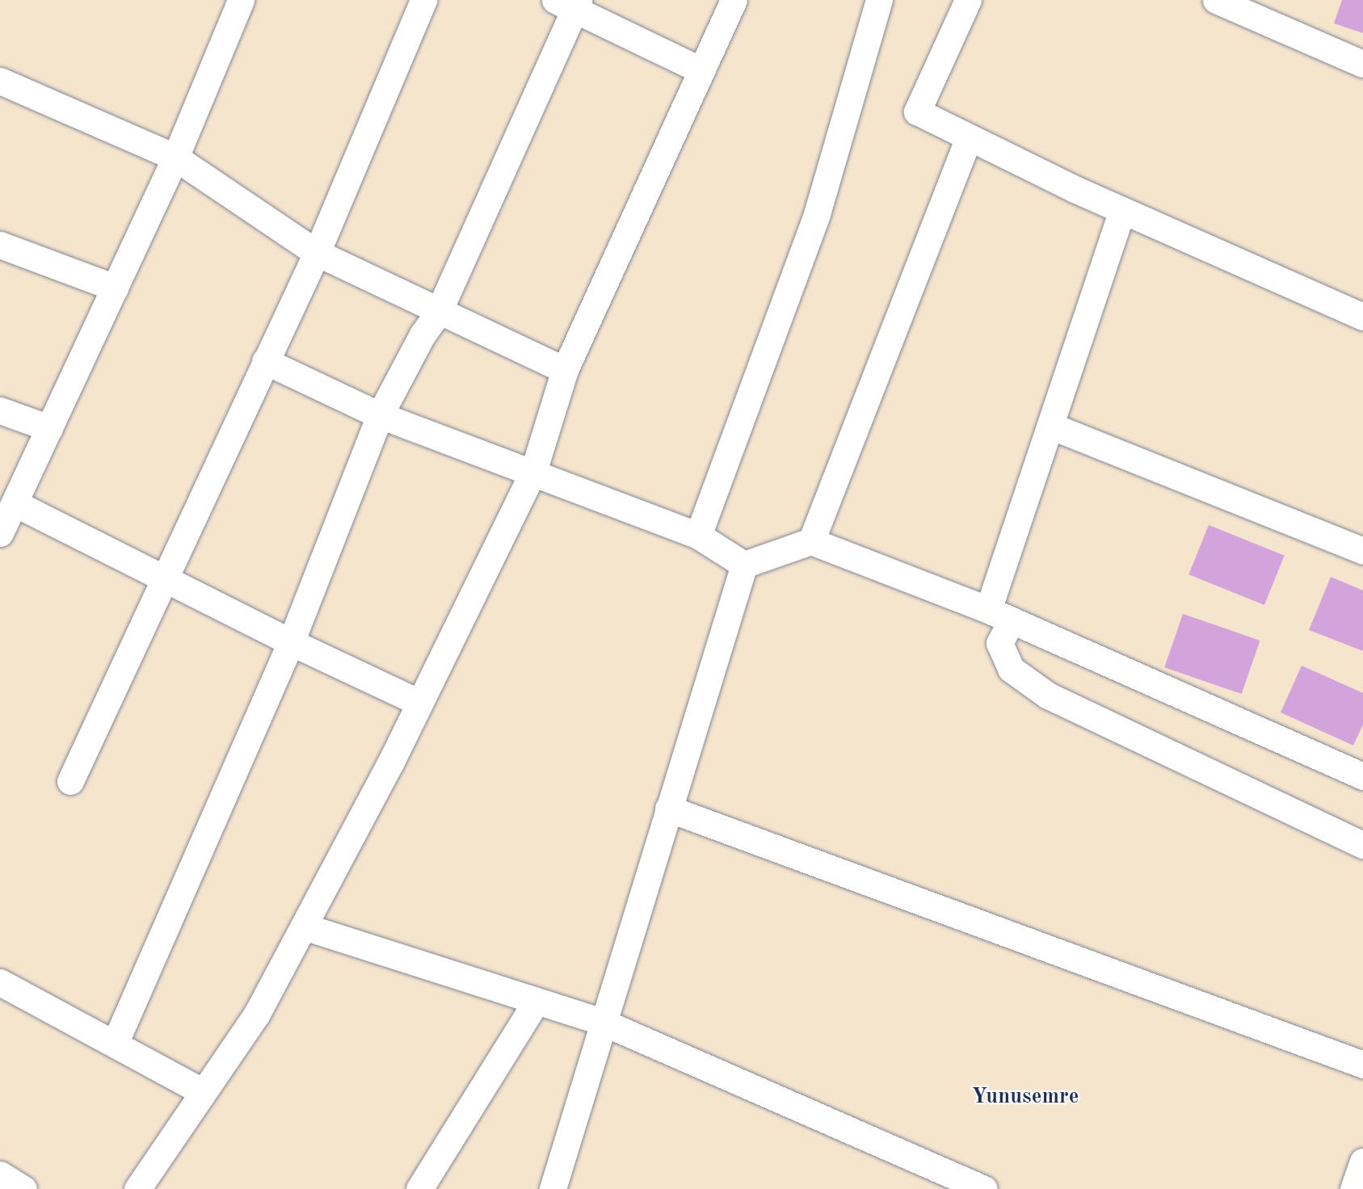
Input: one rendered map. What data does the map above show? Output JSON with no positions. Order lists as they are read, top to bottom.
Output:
{
  "districts": ["Yunusemre"]
}
